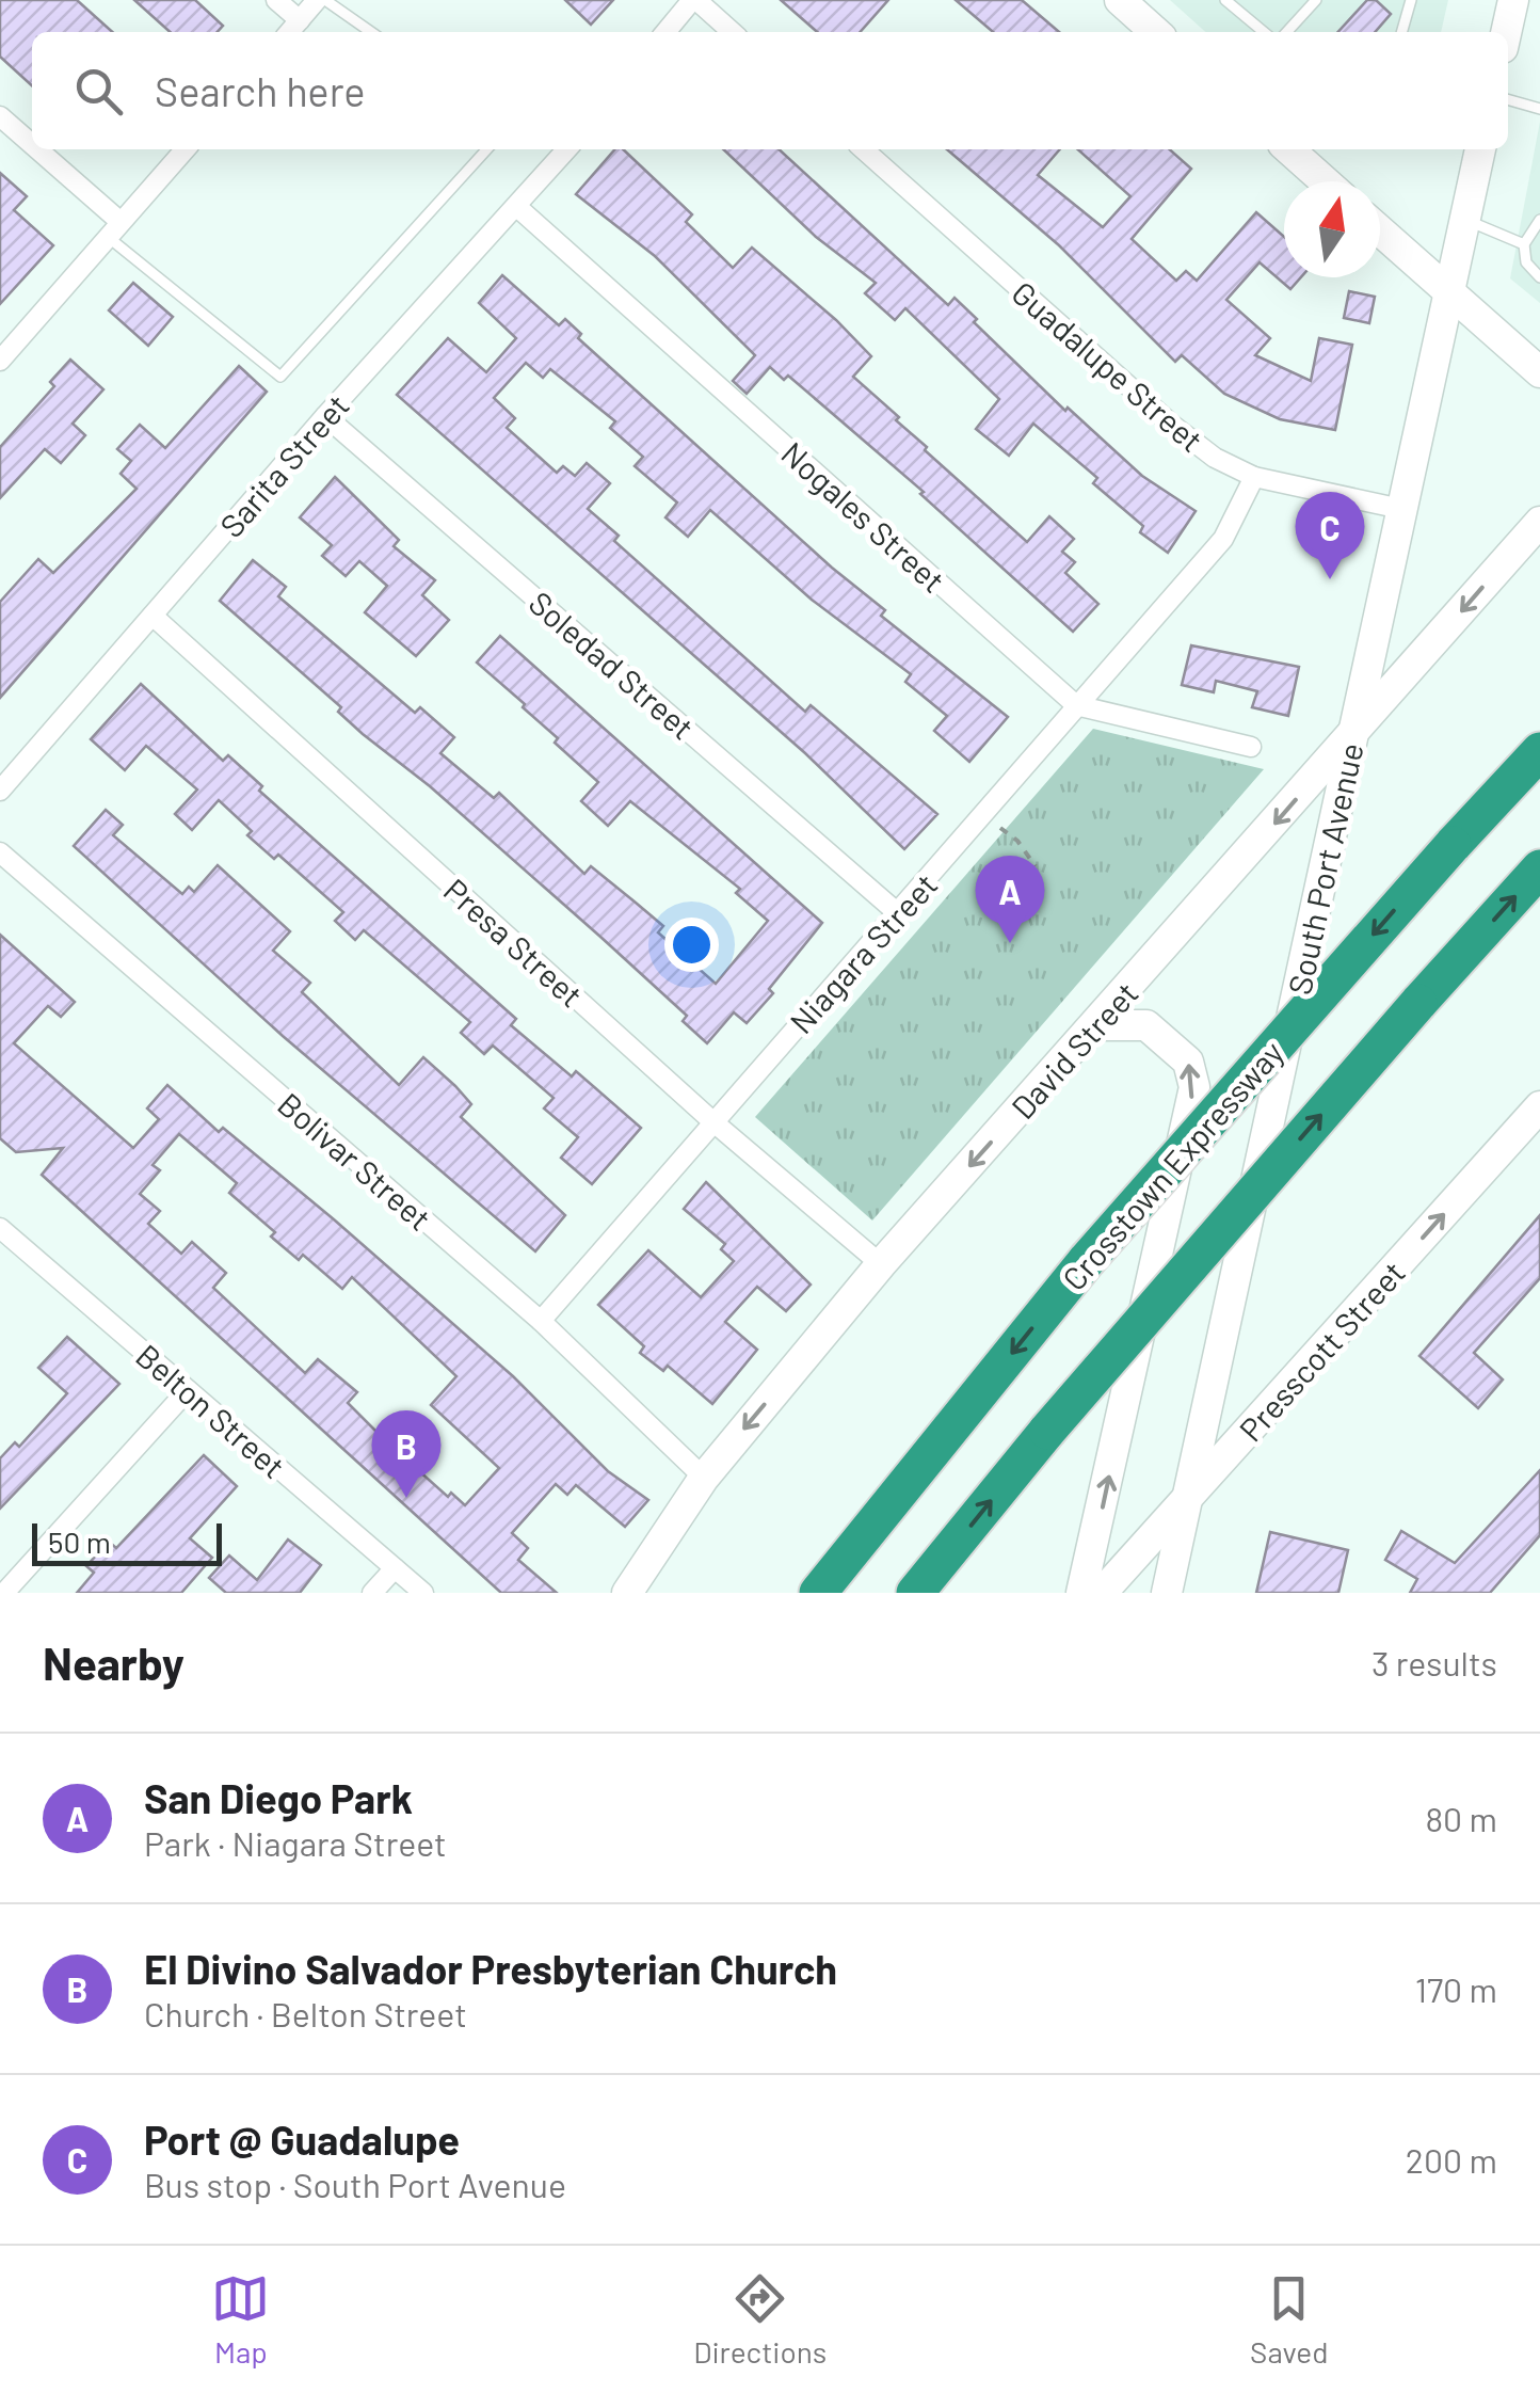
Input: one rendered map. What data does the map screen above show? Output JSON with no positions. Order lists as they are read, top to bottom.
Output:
{
  "streets": {
    "highway": ["Crosstown Expressway"],
    "main road": ["South Port Avenue", "David Street", "Presscott Street"],
    "street": [
      "Guadalupe Street",
      "Sarita Street",
      "Nogales Street",
      "Soledad Street",
      "Presa Street",
      "Niagara Street",
      "Bolivar Street",
      "Belton Street"
    ]
  },
  "crossings": [
    ["Guadalupe Street", "South Port Avenue"],
    ["Guadalupe Street", "Niagara Street"],
    ["Sarita Street", "Nogales Street"],
    ["Sarita Street", "Soledad Street"],
    ["Sarita Street", "Presa Street"],
    ["Nogales Street", "Niagara Street"],
    ["Soledad Street", "Niagara Street"],
    ["South Port Avenue", "David Street"],
    ["South Port Avenue", "Presscott Street"],
    ["Presa Street", "Niagara Street"],
    ["Presa Street", "David Street"],
    ["Niagara Street", "Bolivar Street"],
    ["David Street", "Bolivar Street"]
  ],
  "one_way": ["David Street", "Presscott Street"],
  "scale_bar": "50 m",
  "north": "top",
  "page": {
    "search": "Search here",
    "pins": ["C", "A", "B"],
    "scale": "50 m",
    "heading": ["Nearby", "3 results"],
    "list": [
      {
        "mark": "A",
        "name": "San Diego Park",
        "note": "Park · Niagara Street",
        "value": "80 m"
      },
      {
        "mark": "B",
        "name": "El Divino Salvador Presbyterian Church",
        "note": "Church · Belton Street",
        "value": "170 m"
      },
      {
        "mark": "C",
        "name": "Port @ Guadalupe",
        "note": "Bus stop · South Port Avenue",
        "value": "200 m"
      }
    ],
    "nav": ["Map", "Directions", "Saved"]
  }
}
